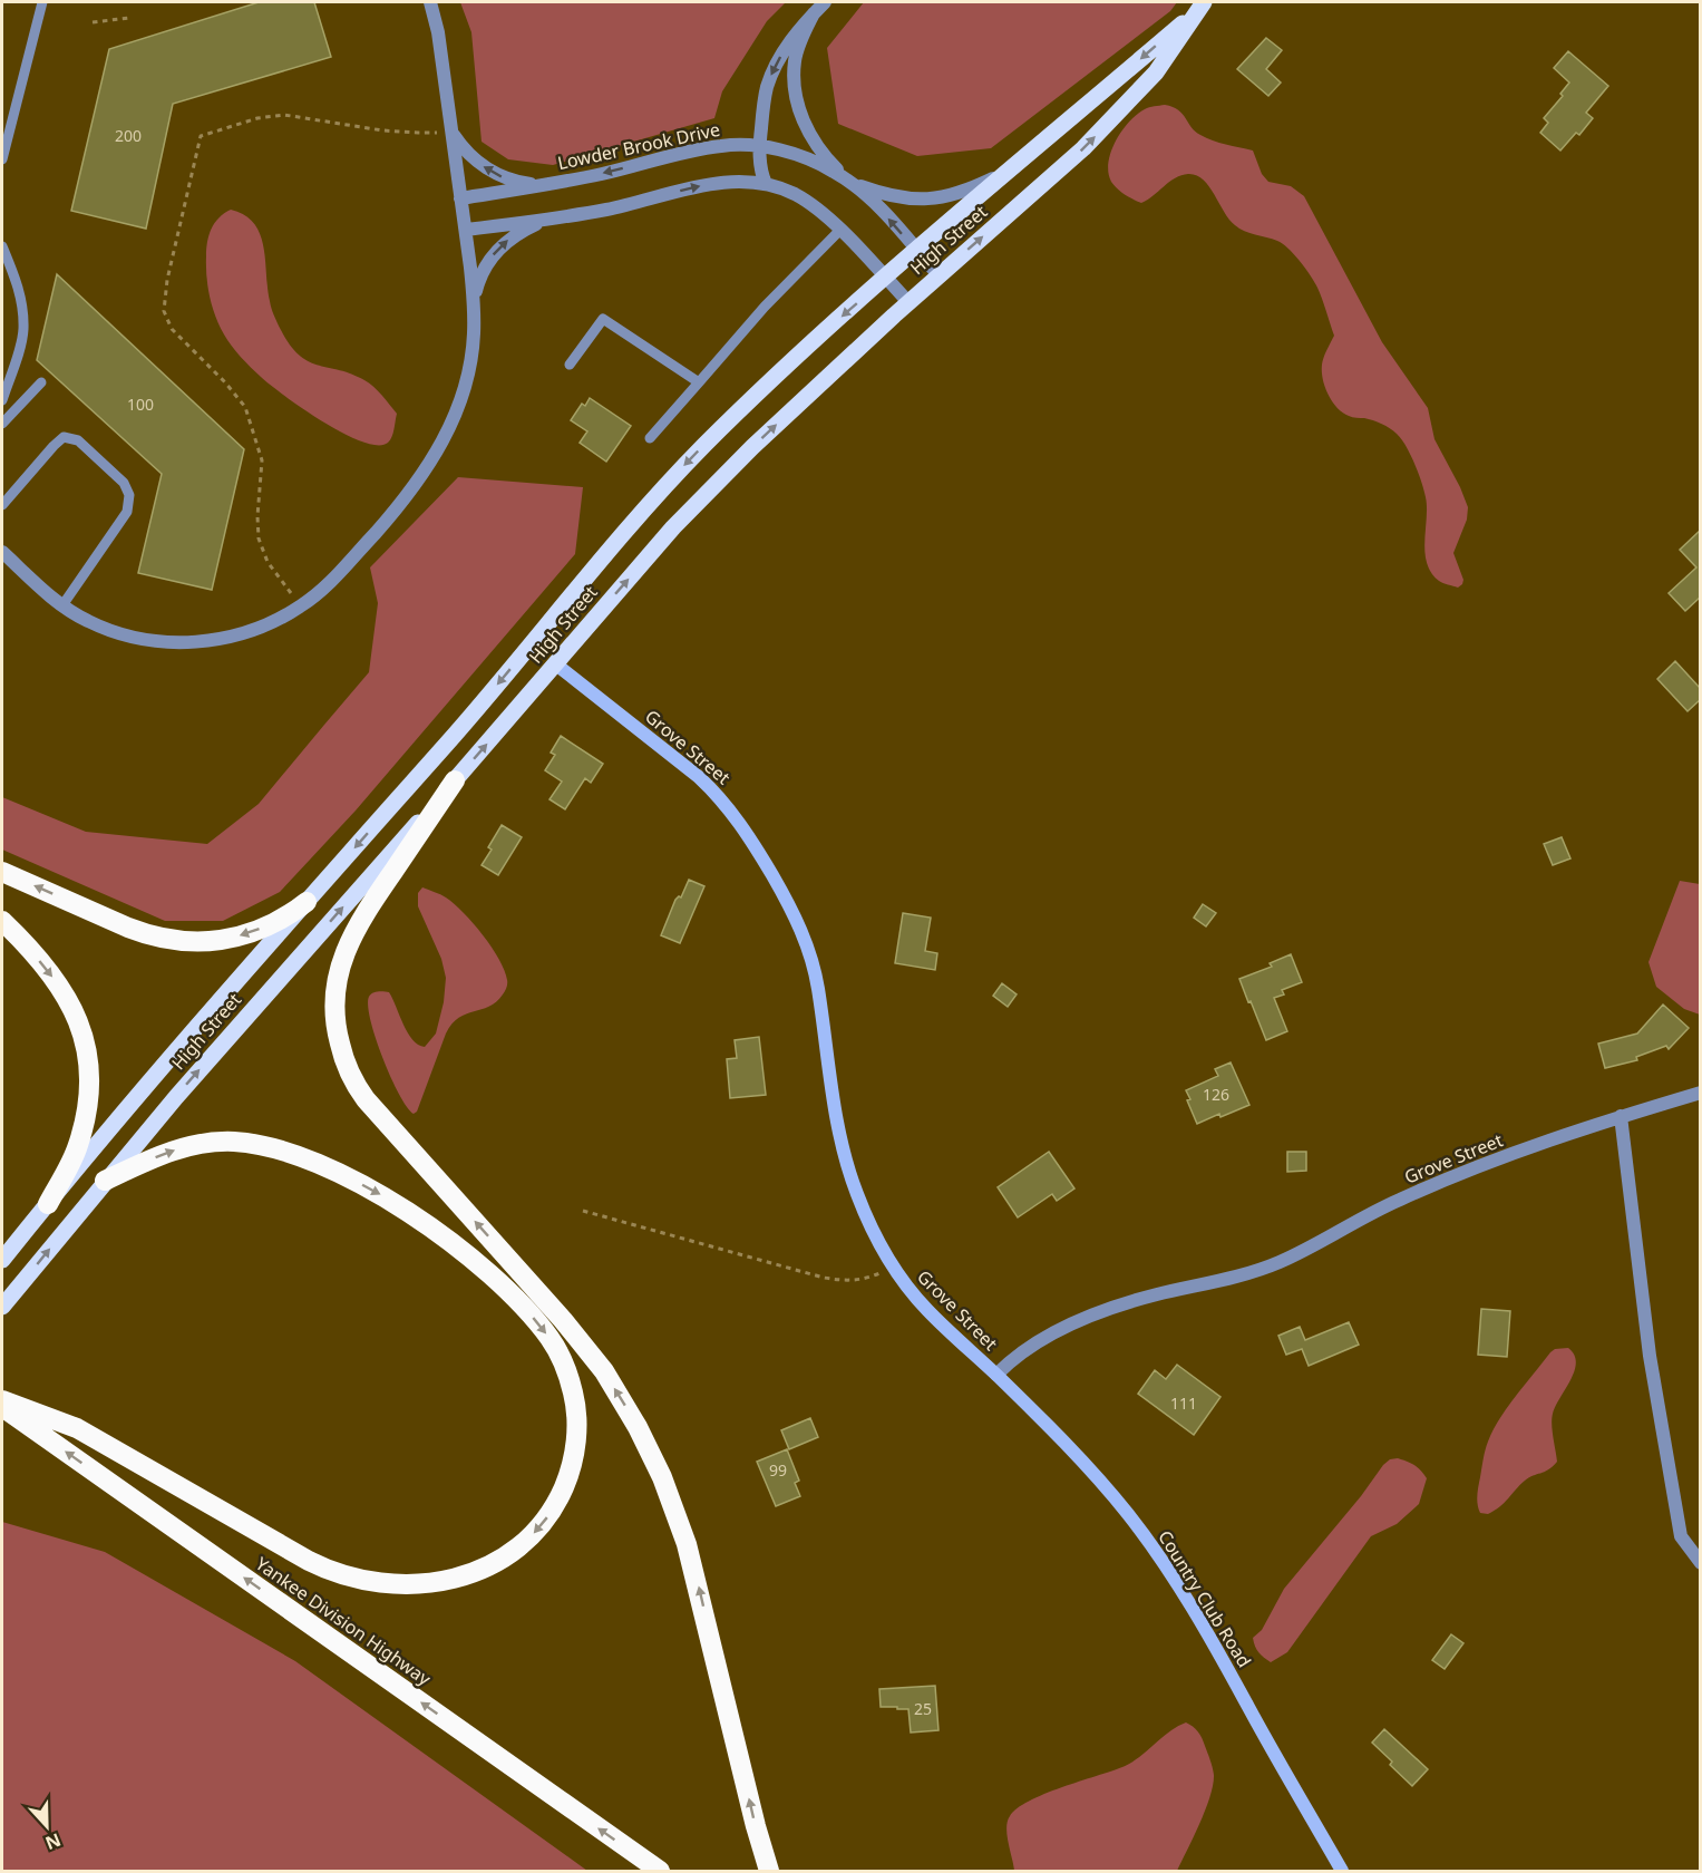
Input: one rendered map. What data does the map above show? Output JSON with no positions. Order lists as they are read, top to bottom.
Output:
{
  "streets": {
    "highway": ["Yankee Division Highway"],
    "main road": ["High Street"],
    "street": ["Lowder Brook Drive", "Grove Street", "Country Club Road"]
  },
  "crossings": [
    ["Lowder Brook Drive", "High Street"],
    ["High Street", "Grove Street"],
    ["Grove Street", "Country Club Road"]
  ],
  "one_way": ["Yankee Division Highway"],
  "house_numbers": [
    "200",
    "100",
    "126",
    "111",
    "99",
    "25"
  ],
  "north": "bottom"
}
